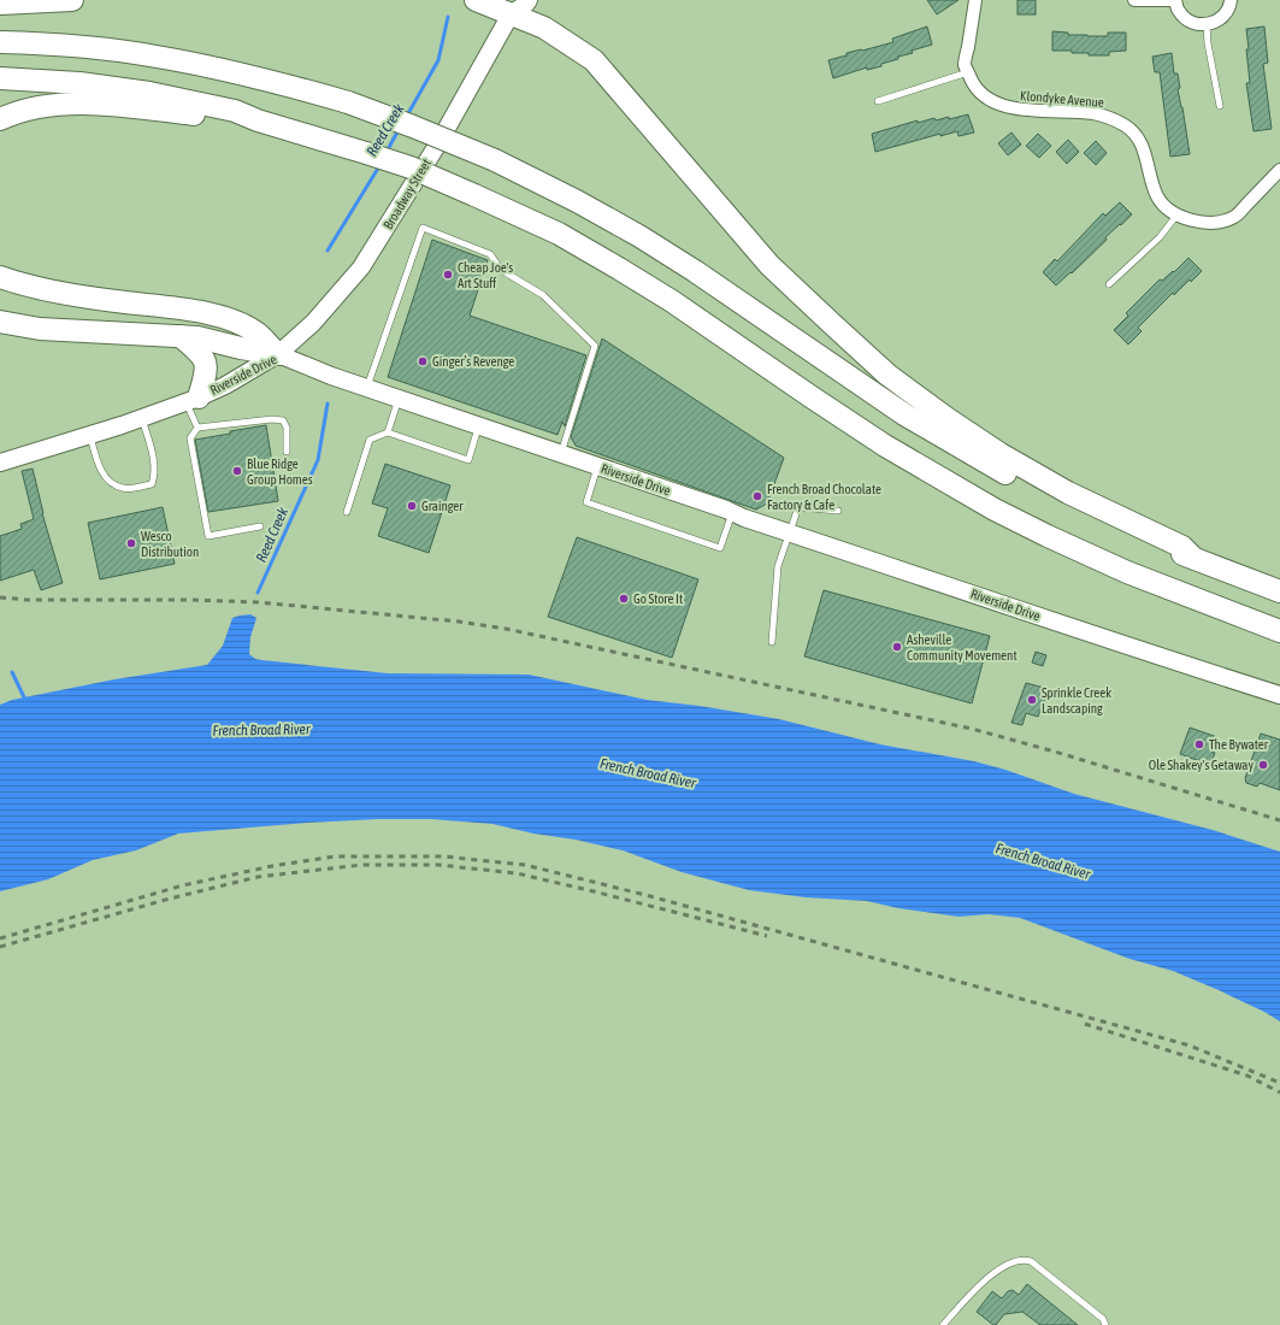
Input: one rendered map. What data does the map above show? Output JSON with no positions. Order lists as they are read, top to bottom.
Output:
{
  "streets": {
    "main road": ["Broadway Street", "Riverside Drive"],
    "street": ["Klondyke Avenue"]
  },
  "crossings": [
    ["Broadway Street", "Riverside Drive"]
  ],
  "water": ["Reed Creek", "French Broad River"],
  "places": [
    "Cheap Joe's Art Stuff",
    "Ginger’s Revenge",
    "Blue Ridge Group Homes",
    "French Broad Chocolate Factory & Cafe",
    "Grainger",
    "Wesco Distribution",
    "Go Store It",
    "Asheville Community Movement",
    "Sprinkle Creek Landscaping",
    "The Bywater",
    "Ole Shakey's Getaway"
  ]
}
